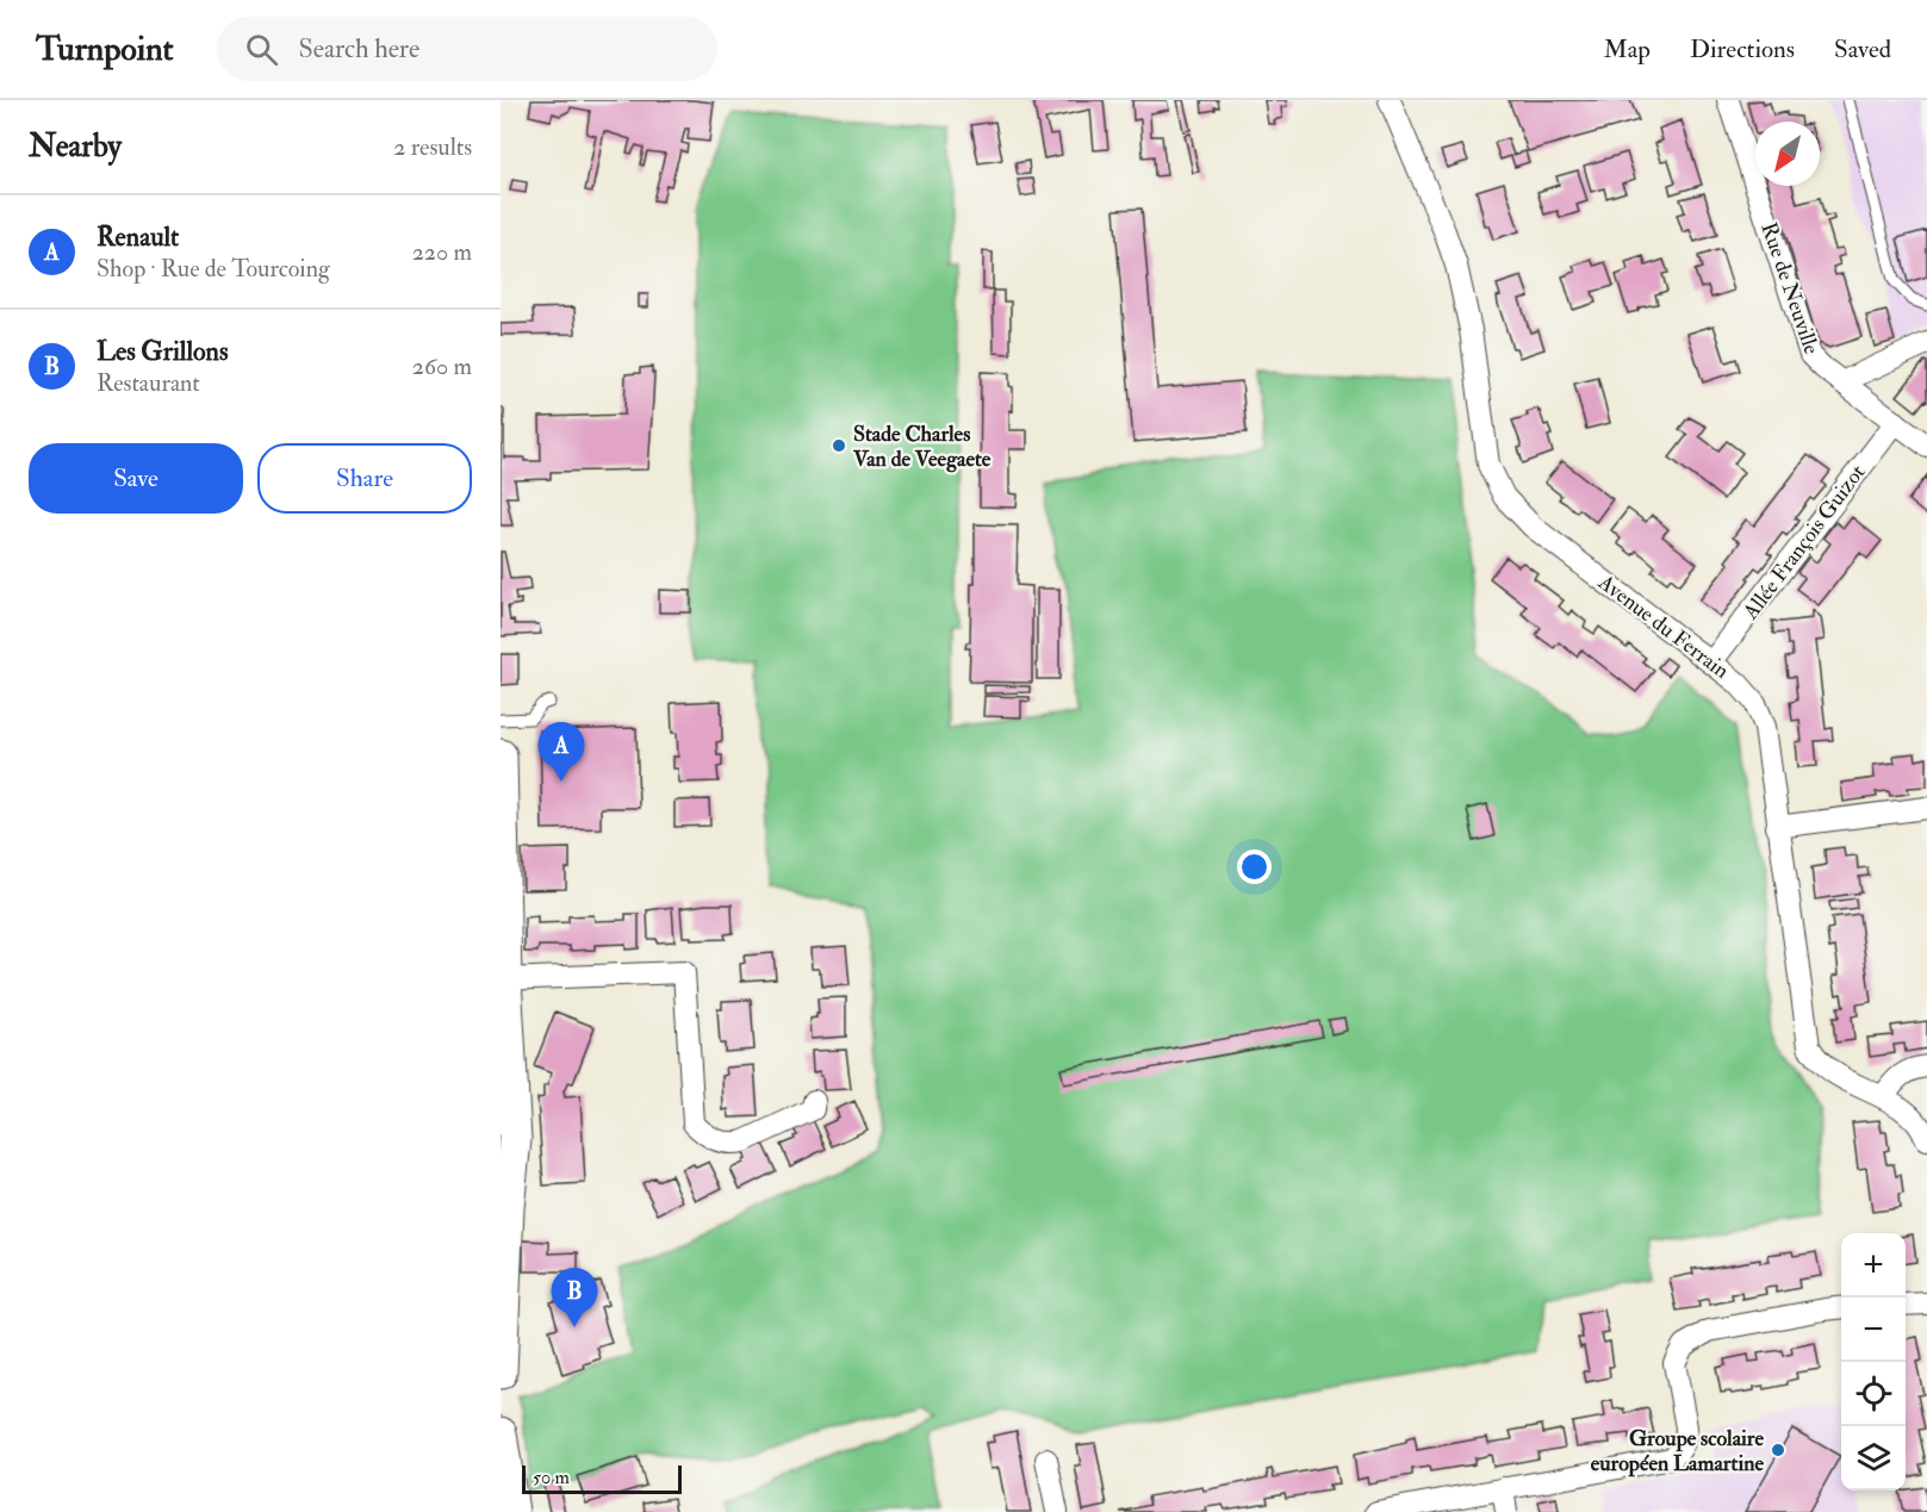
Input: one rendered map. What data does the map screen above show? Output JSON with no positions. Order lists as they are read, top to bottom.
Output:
{
  "streets": {
    "street": ["Rue de Neuville", "Allée François Guizot", "Avenue du Ferrain"]
  },
  "crossings": [
    ["Rue de Neuville", "Allée François Guizot"],
    ["Allée François Guizot", "Avenue du Ferrain"]
  ],
  "places": ["Stade Charles Van de Veegaete", "Groupe scolaire européen Lamartine"],
  "scale_bar": "50 m",
  "north": "bottom left",
  "page": {
    "header": "Turnpoint",
    "search": "Search here",
    "nav": ["Map", "Directions", "Saved"],
    "heading": ["Nearby", "2 results"],
    "list": [
      {
        "mark": "A",
        "name": "Renault",
        "note": "Shop · Rue de Tourcoing",
        "value": "220 m"
      },
      {
        "mark": "B",
        "name": "Les Grillons",
        "note": "Restaurant",
        "value": "260 m"
      }
    ],
    "buttons": ["Save", "Share"],
    "pins": ["A", "B"],
    "map_buttons": ["+", "−"],
    "scale": "50 m"
  }
}
